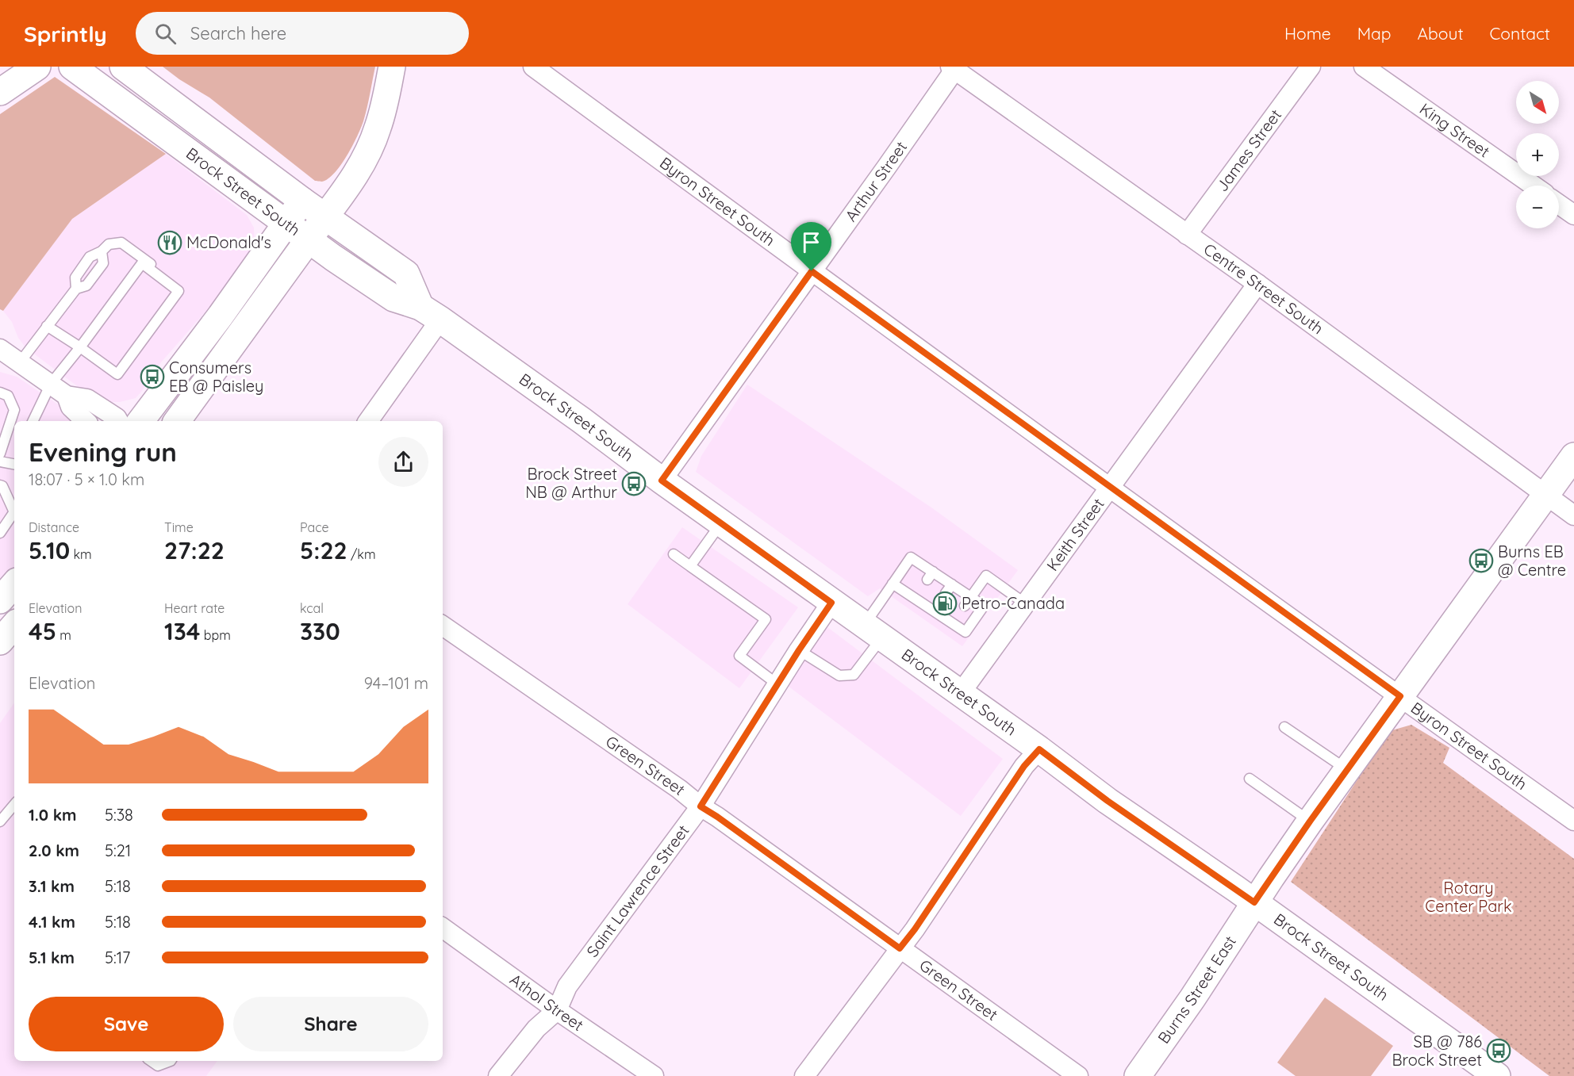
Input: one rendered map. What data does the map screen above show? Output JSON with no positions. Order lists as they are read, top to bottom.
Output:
{
  "streets": {
    "main road": ["Brock Street South", "Burns Street East"],
    "street": [
      "King Street",
      "James Street",
      "Arthur Street",
      "Byron Street South",
      "Centre Street South",
      "Keith Street",
      "Green Street",
      "Saint Lawrence Street",
      "Athol Street"
    ]
  },
  "crossings": [
    ["James Street", "Centre Street South"],
    ["Arthur Street", "Brock Street South"],
    ["Arthur Street", "Byron Street South"],
    ["Arthur Street", "Centre Street South"],
    ["Brock Street South", "Keith Street"],
    ["Brock Street South", "Saint Lawrence Street"],
    ["Brock Street South", "Burns Street East"],
    ["Byron Street South", "Keith Street"],
    ["Byron Street South", "Burns Street East"],
    ["Centre Street South", "Keith Street"],
    ["Centre Street South", "Burns Street East"],
    ["Green Street", "Saint Lawrence Street"],
    ["Saint Lawrence Street", "Athol Street"]
  ],
  "parks": ["Rotary Center Park"],
  "places": {
    "restaurant": ["McDonald's"],
    "bus stop": [
      "Consumers EB @ Paisley",
      "Brock Street NB @ Arthur",
      "Burns EB @ Centre",
      "SB @ 786 Brock Street"
    ],
    "fuel station": ["Petro-Canada"]
  },
  "north": "bottom right",
  "page": {
    "header": "Sprintly",
    "search": "Search here",
    "nav": [
      "Home",
      "Map",
      "About",
      "Contact"
    ],
    "map_buttons": ["+", "−"],
    "heading": ["Evening run", "18:07 · 5 × 1.0 km"],
    "stats": [
      ["Distance", "5.10 km"],
      ["Time", "27:22"],
      ["Pace", "5:22 /km"],
      ["Elevation", "45 m"],
      ["Heart rate", "134 bpm"],
      ["kcal", "330"]
    ],
    "chart": ["Elevation", "94–101 m"],
    "list": [
      {
        "name": "1.0 km",
        "note": "5:38"
      },
      {
        "name": "2.0 km",
        "note": "5:21"
      },
      {
        "name": "3.1 km",
        "note": "5:18"
      },
      {
        "name": "4.1 km",
        "note": "5:18"
      },
      {
        "name": "5.1 km",
        "note": "5:17"
      }
    ],
    "buttons": ["Save", "Share"]
  }
}
